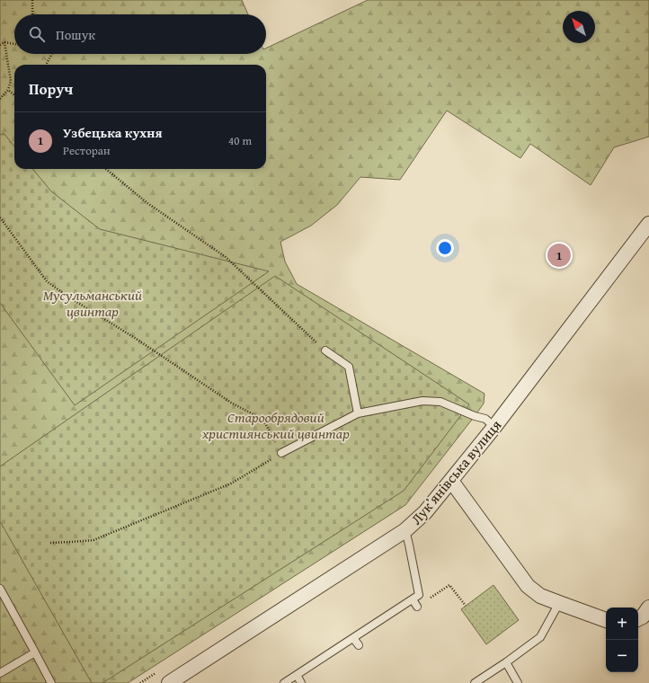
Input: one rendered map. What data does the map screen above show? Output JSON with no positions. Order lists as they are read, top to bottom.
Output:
{
  "streets": {
    "street": ["Лукʼянівська вулиця"]
  },
  "parks": ["Мусульманський цвинтар", "Старообрядовий християнський цвинтар"],
  "north": "top left",
  "page": {
    "search": "Пошук",
    "heading": "Поруч",
    "list": [
      {
        "mark": "1",
        "name": "Узбецька кухня",
        "note": "Ресторан",
        "value": "40 m"
      }
    ],
    "pins": "1",
    "map_buttons": ["+", "−"]
  }
}
